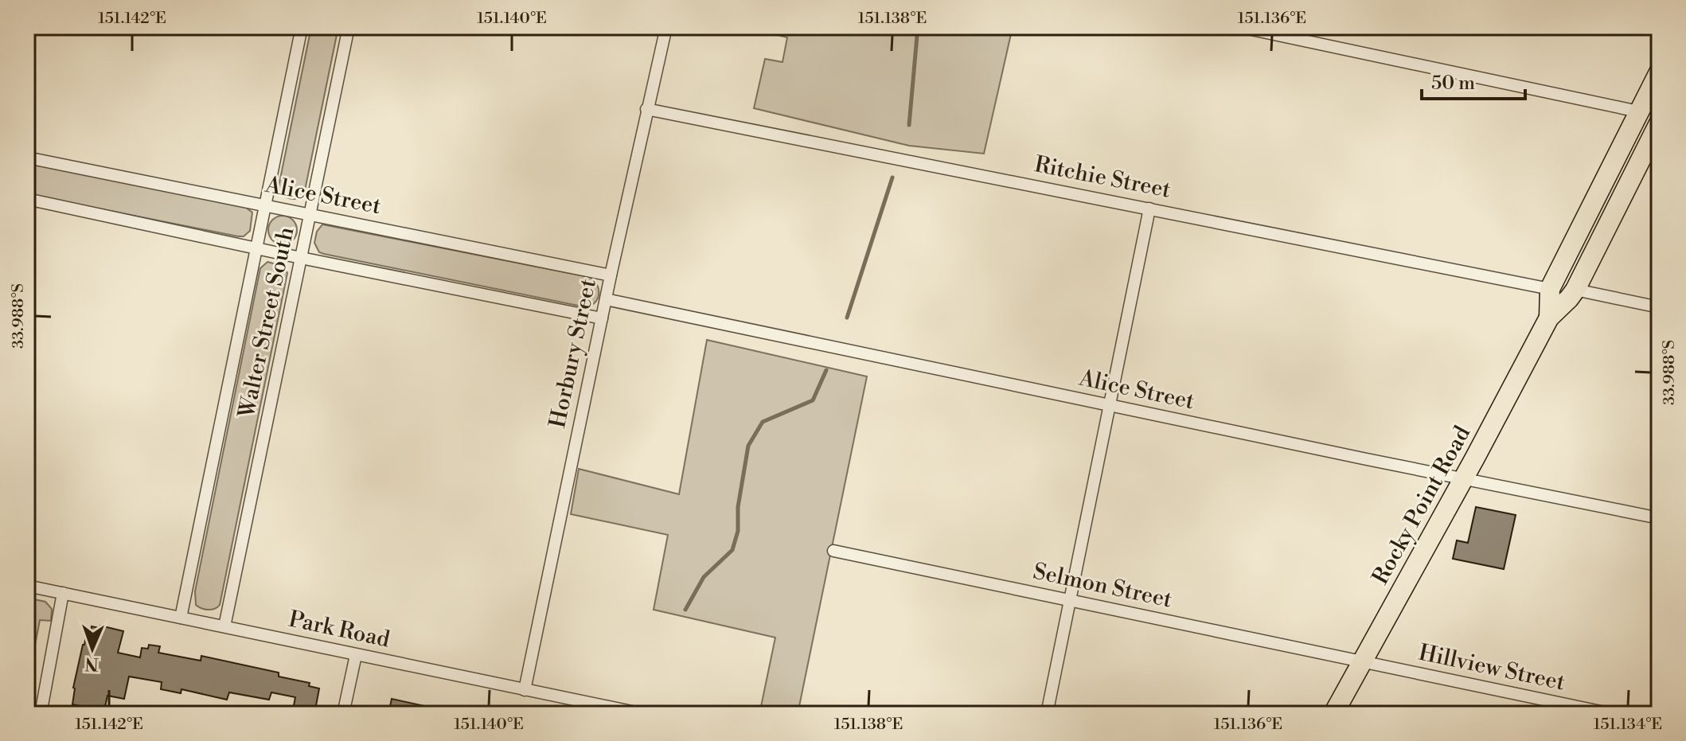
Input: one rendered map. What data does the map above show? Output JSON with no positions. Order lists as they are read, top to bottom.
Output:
{
  "streets": {
    "main road": ["Rocky Point Road"],
    "street": [
      "Ritchie Street",
      "Alice Street",
      "Walter Street South",
      "Horbury Street",
      "Selmon Street",
      "Park Road",
      "Hillview Street"
    ]
  },
  "crossings": [
    ["Ritchie Street", "Horbury Street"],
    ["Ritchie Street", "Rocky Point Road"],
    ["Alice Street", "Walter Street South"],
    ["Alice Street", "Horbury Street"],
    ["Alice Street", "Rocky Point Road"],
    ["Walter Street South", "Park Road"],
    ["Horbury Street", "Park Road"],
    ["Rocky Point Road", "Selmon Street"],
    ["Rocky Point Road", "Hillview Street"],
    ["Selmon Street", "Hillview Street"]
  ],
  "scale_bar": "50 m",
  "north": "bottom",
  "coordinates": [
    "151.142°E",
    "151.140°E",
    "151.138°E",
    "151.136°E",
    "33.988°S",
    "151.134°E"
  ]
}
